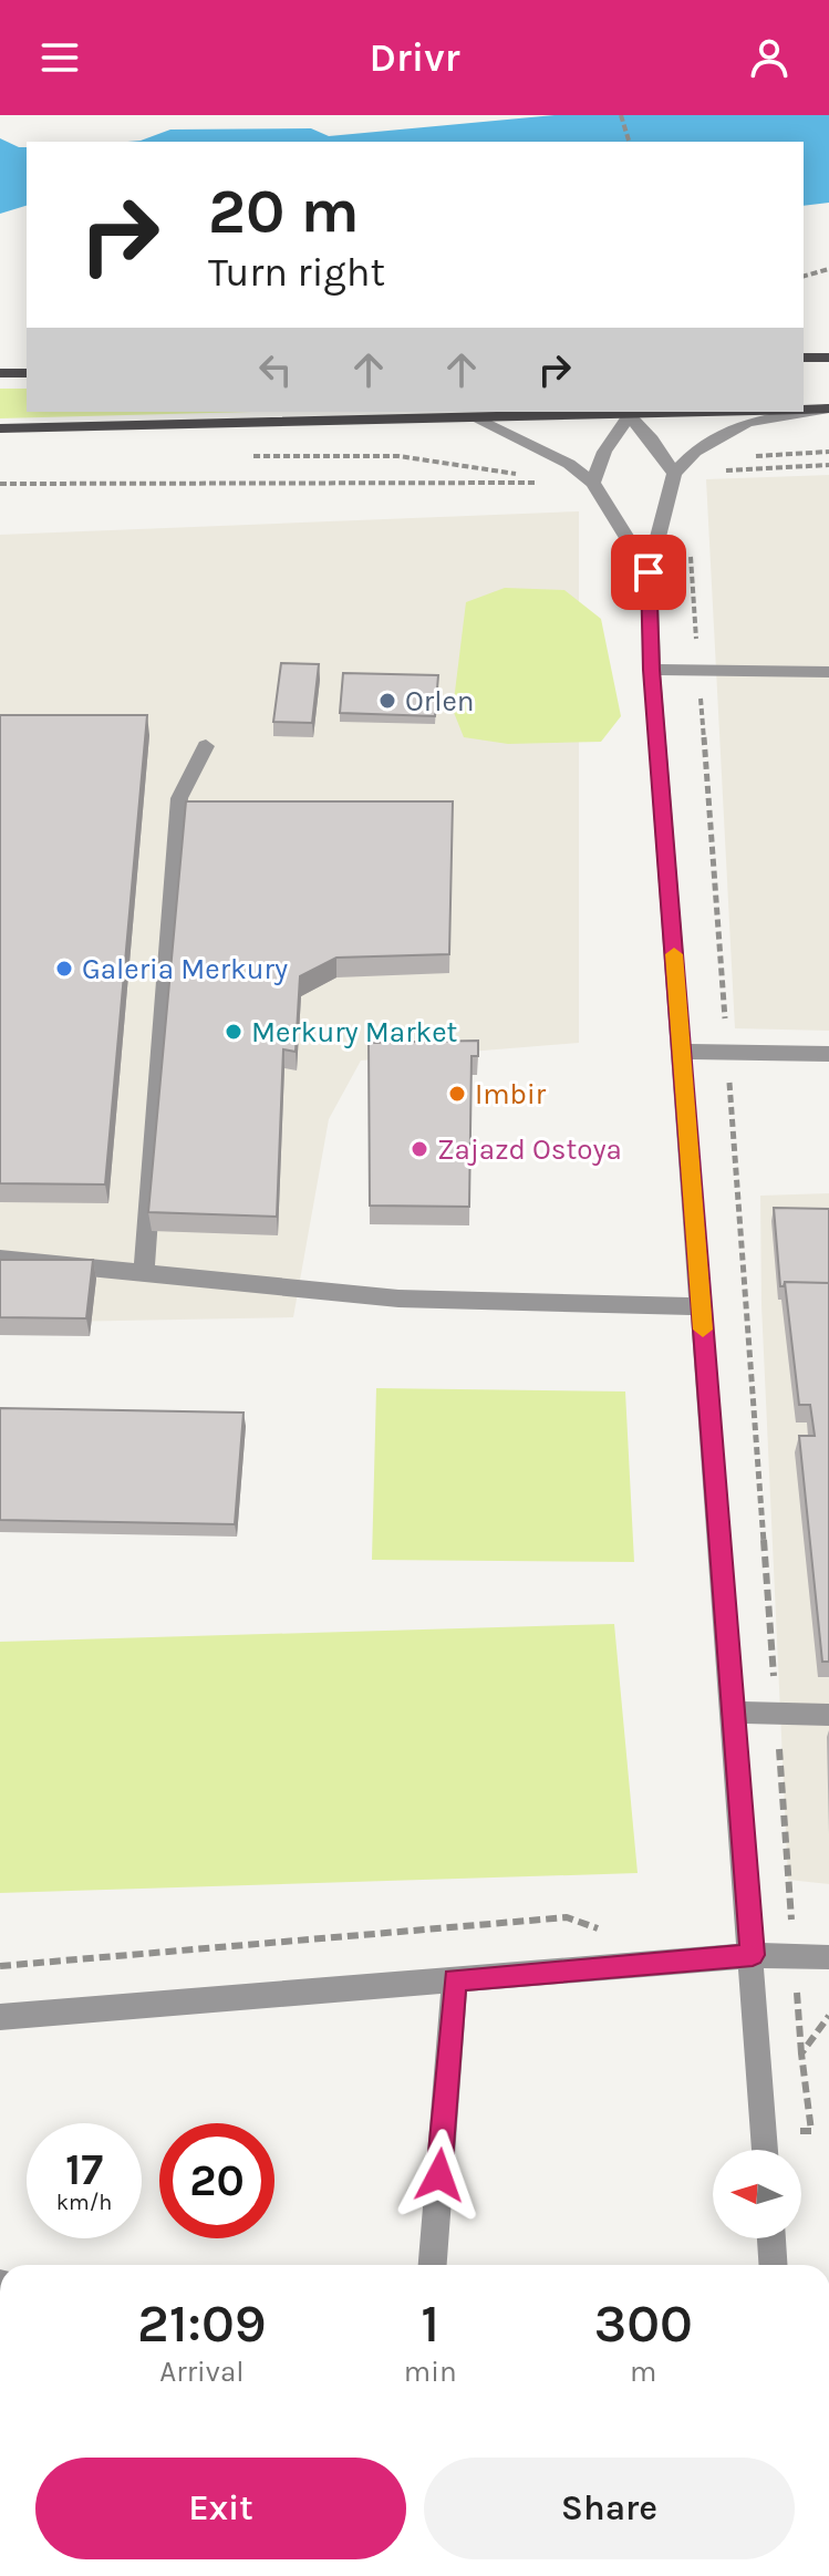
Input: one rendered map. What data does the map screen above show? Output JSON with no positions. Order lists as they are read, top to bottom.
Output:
{
  "places": [
    "Orlen",
    "Galeria Merkury",
    "Merkury Market",
    "Imbir",
    "Zajazd Ostoya"
  ],
  "north": "left",
  "page": {
    "header": "Drivr",
    "turn": ["20 m", "Turn right"],
    "speed": "17 km/h",
    "limit": "20",
    "eta": [
      "21:09",
      "Arrival",
      "1",
      "min",
      "300",
      "m"
    ],
    "buttons": ["Exit", "Share"]
  }
}
